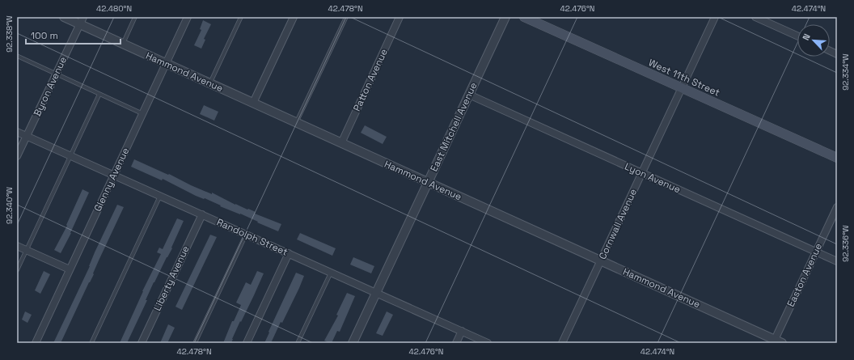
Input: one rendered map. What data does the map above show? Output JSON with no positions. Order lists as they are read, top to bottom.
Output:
{
  "streets": {
    "main road": ["West 11th Street"],
    "street": [
      "Hammond Avenue",
      "Patton Avenue",
      "Byron Avenue",
      "East Mitchell Avenue",
      "Lyon Avenue",
      "Glenny Avenue",
      "Cornwall Avenue",
      "Randolph Street",
      "Easton Avenue",
      "Liberty Avenue"
    ]
  },
  "crossings": [
    ["Hammond Avenue", "Patton Avenue"],
    ["Hammond Avenue", "Byron Avenue"],
    ["Hammond Avenue", "East Mitchell Avenue"],
    ["Hammond Avenue", "Glenny Avenue"],
    ["Hammond Avenue", "Cornwall Avenue"],
    ["Hammond Avenue", "Easton Avenue"],
    ["West 11th Street", "Cornwall Avenue"],
    ["Byron Avenue", "Randolph Street"],
    ["East Mitchell Avenue", "Lyon Avenue"],
    ["East Mitchell Avenue", "Randolph Street"],
    ["Lyon Avenue", "Cornwall Avenue"],
    ["Lyon Avenue", "Easton Avenue"],
    ["Glenny Avenue", "Randolph Street"],
    ["Randolph Street", "Liberty Avenue"]
  ],
  "scale_bar": "100 m",
  "north": "top left",
  "coordinates": [
    "42.480°N",
    "42.478°N",
    "42.476°N",
    "42.474°N",
    "92.338°W",
    "92.334°W",
    "92.340°W",
    "92.336°W"
  ]
}
